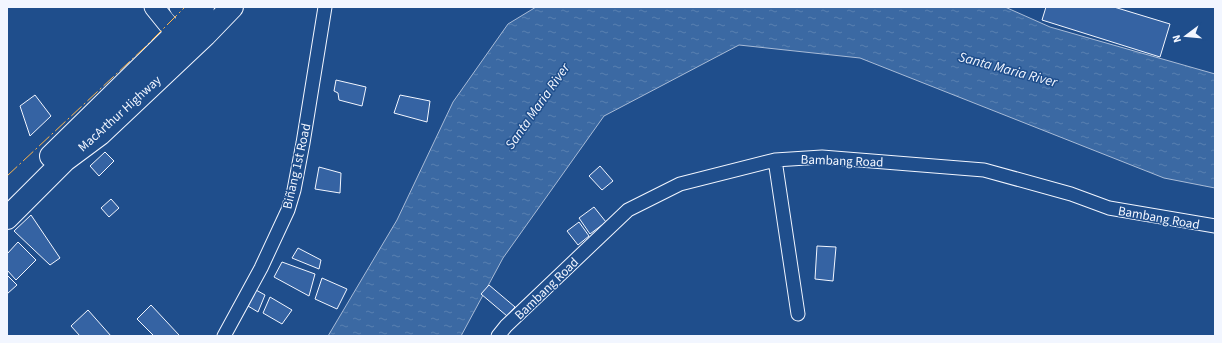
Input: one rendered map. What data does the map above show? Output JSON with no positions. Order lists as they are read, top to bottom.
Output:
{
  "streets": {
    "highway": ["MacArthur Highway"],
    "street": ["Bambang Road", "Biñang 1st Road"]
  },
  "water": ["Santa Maria River"],
  "north": "left"
}
